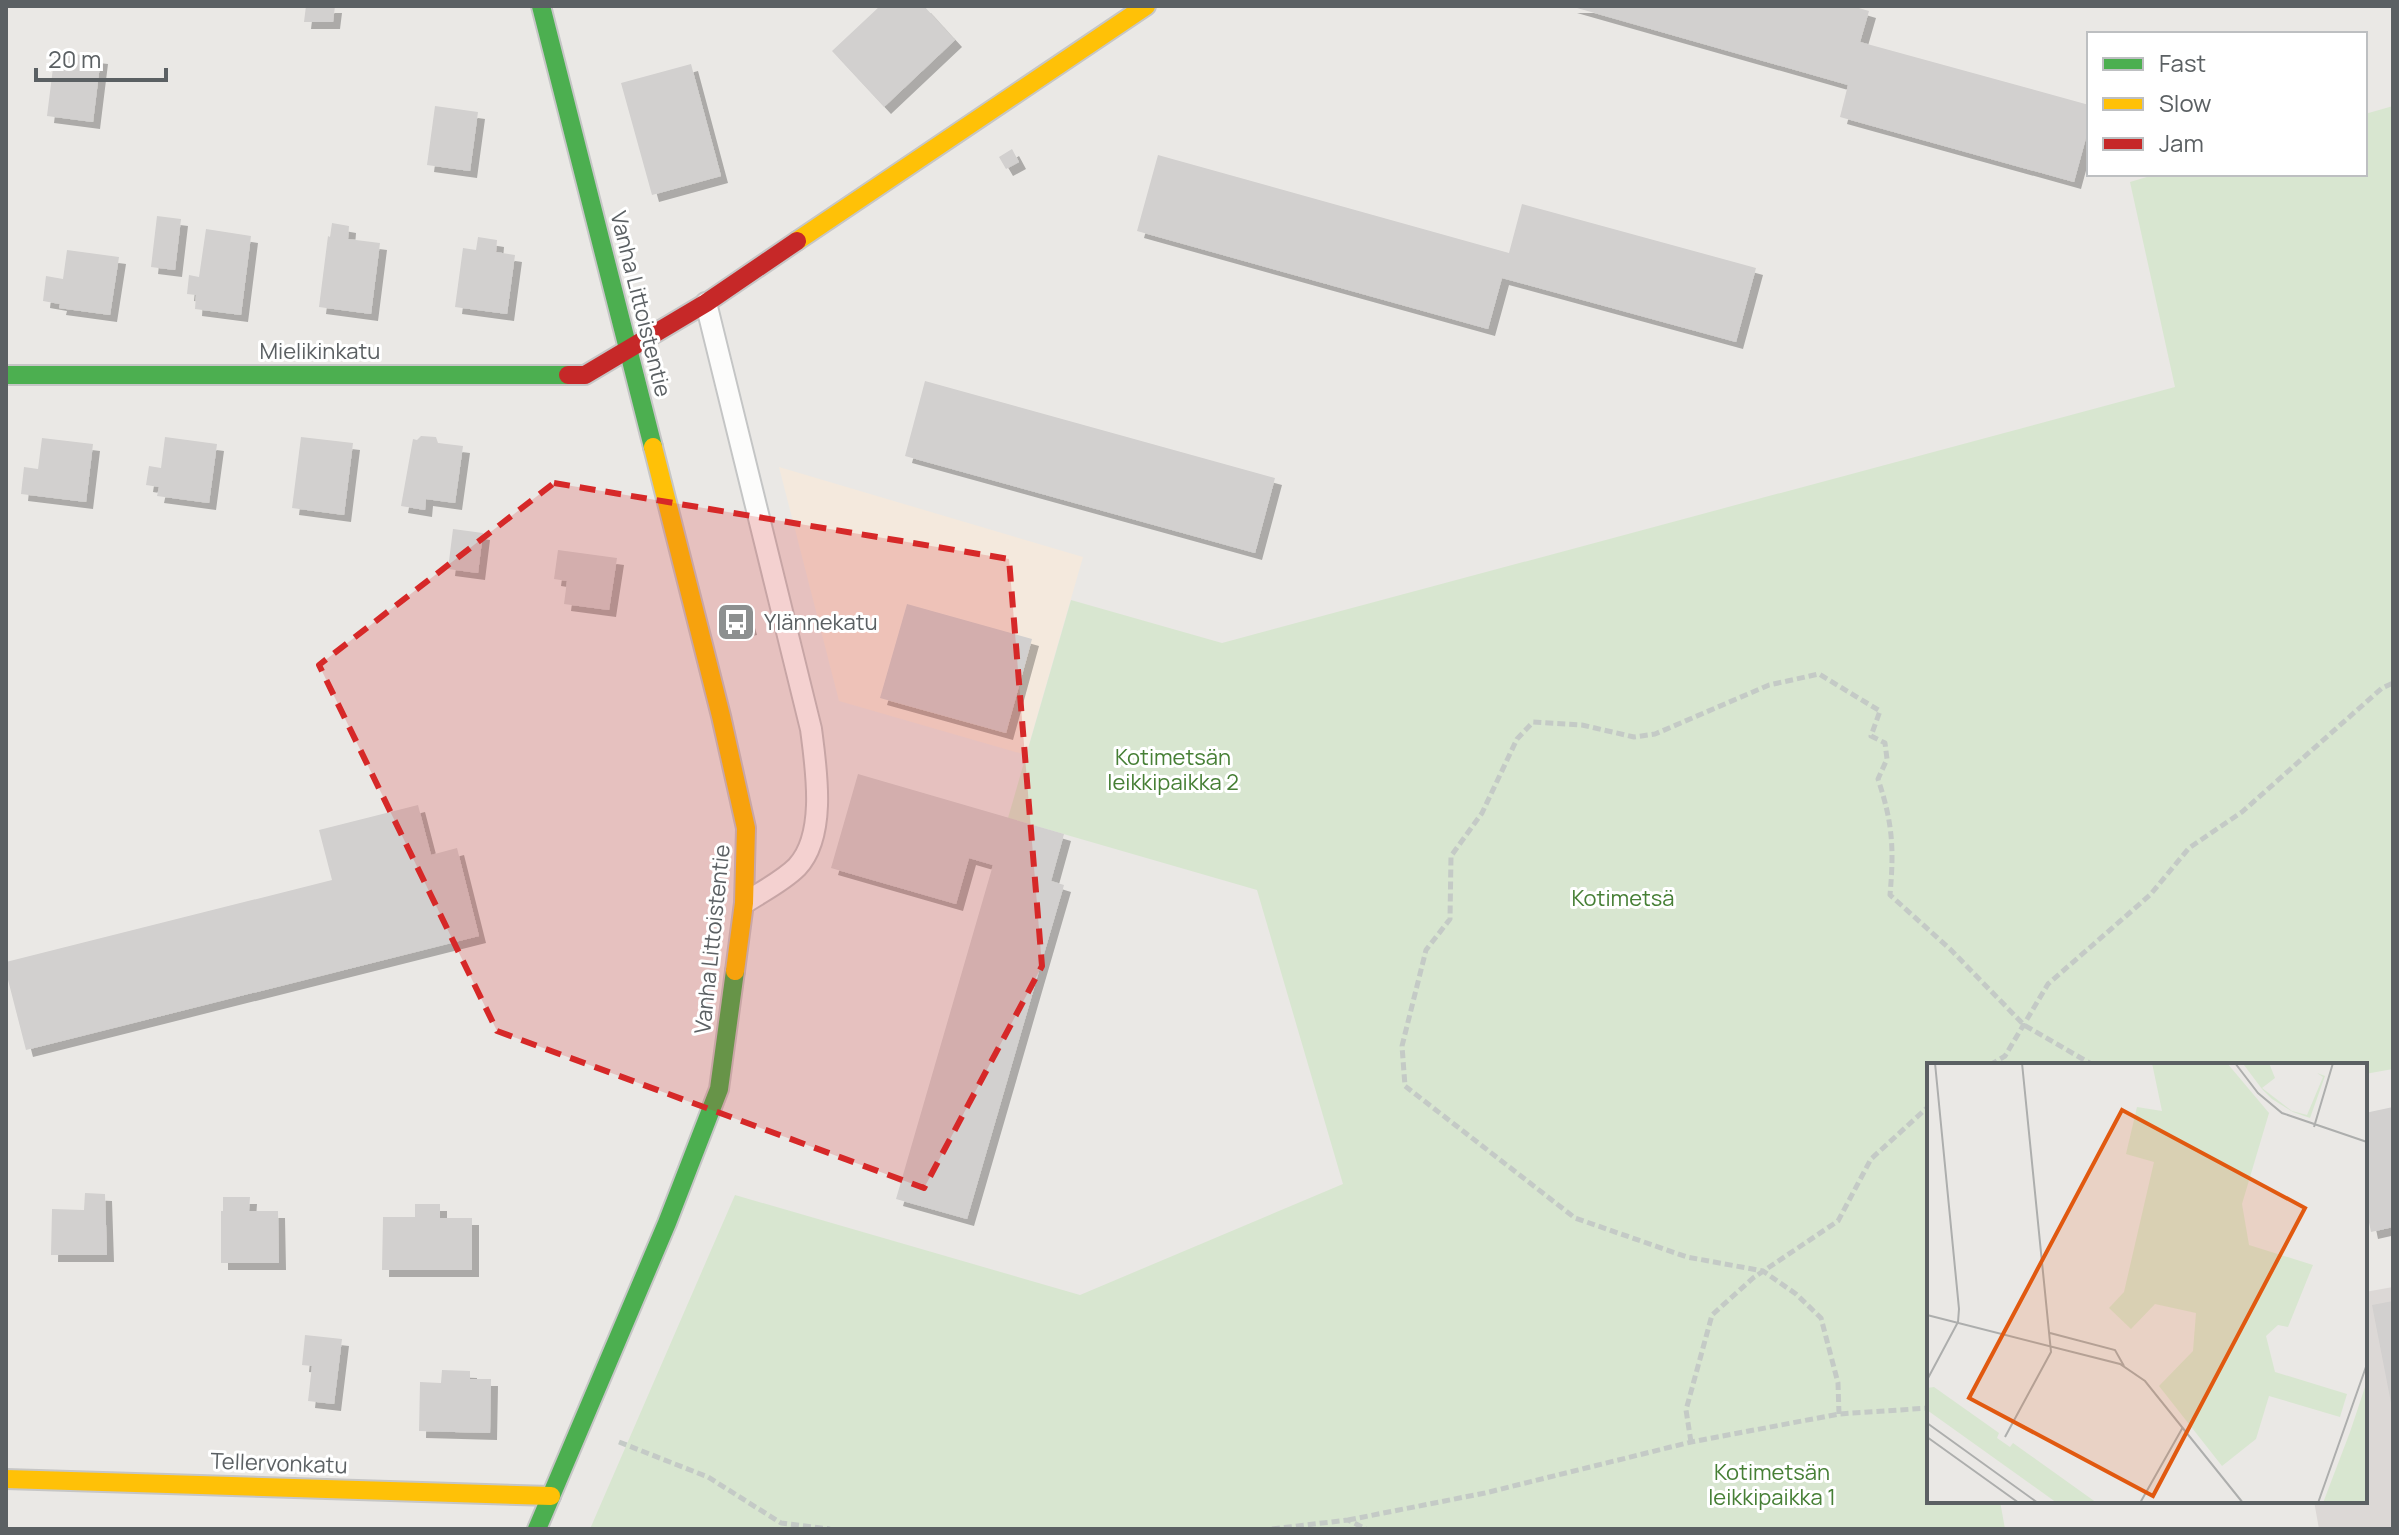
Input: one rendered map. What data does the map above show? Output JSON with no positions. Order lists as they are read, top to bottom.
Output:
{
  "streets": {
    "street": ["Vanha Littoistentie", "Mielikinkatu", "Tellervonkatu"]
  },
  "crossings": [
    ["Vanha Littoistentie", "Mielikinkatu"],
    ["Vanha Littoistentie", "Tellervonkatu"]
  ],
  "parks": ["Kotimetsän leikkipaikka 2", "Kotimetsä", "Kotimetsän leikkipaikka 1"],
  "places": {
    "bus stop": ["Ylännekatu"]
  },
  "legend": ["Fast", "Slow", "Jam"],
  "scale_bar": "20 m"
}
